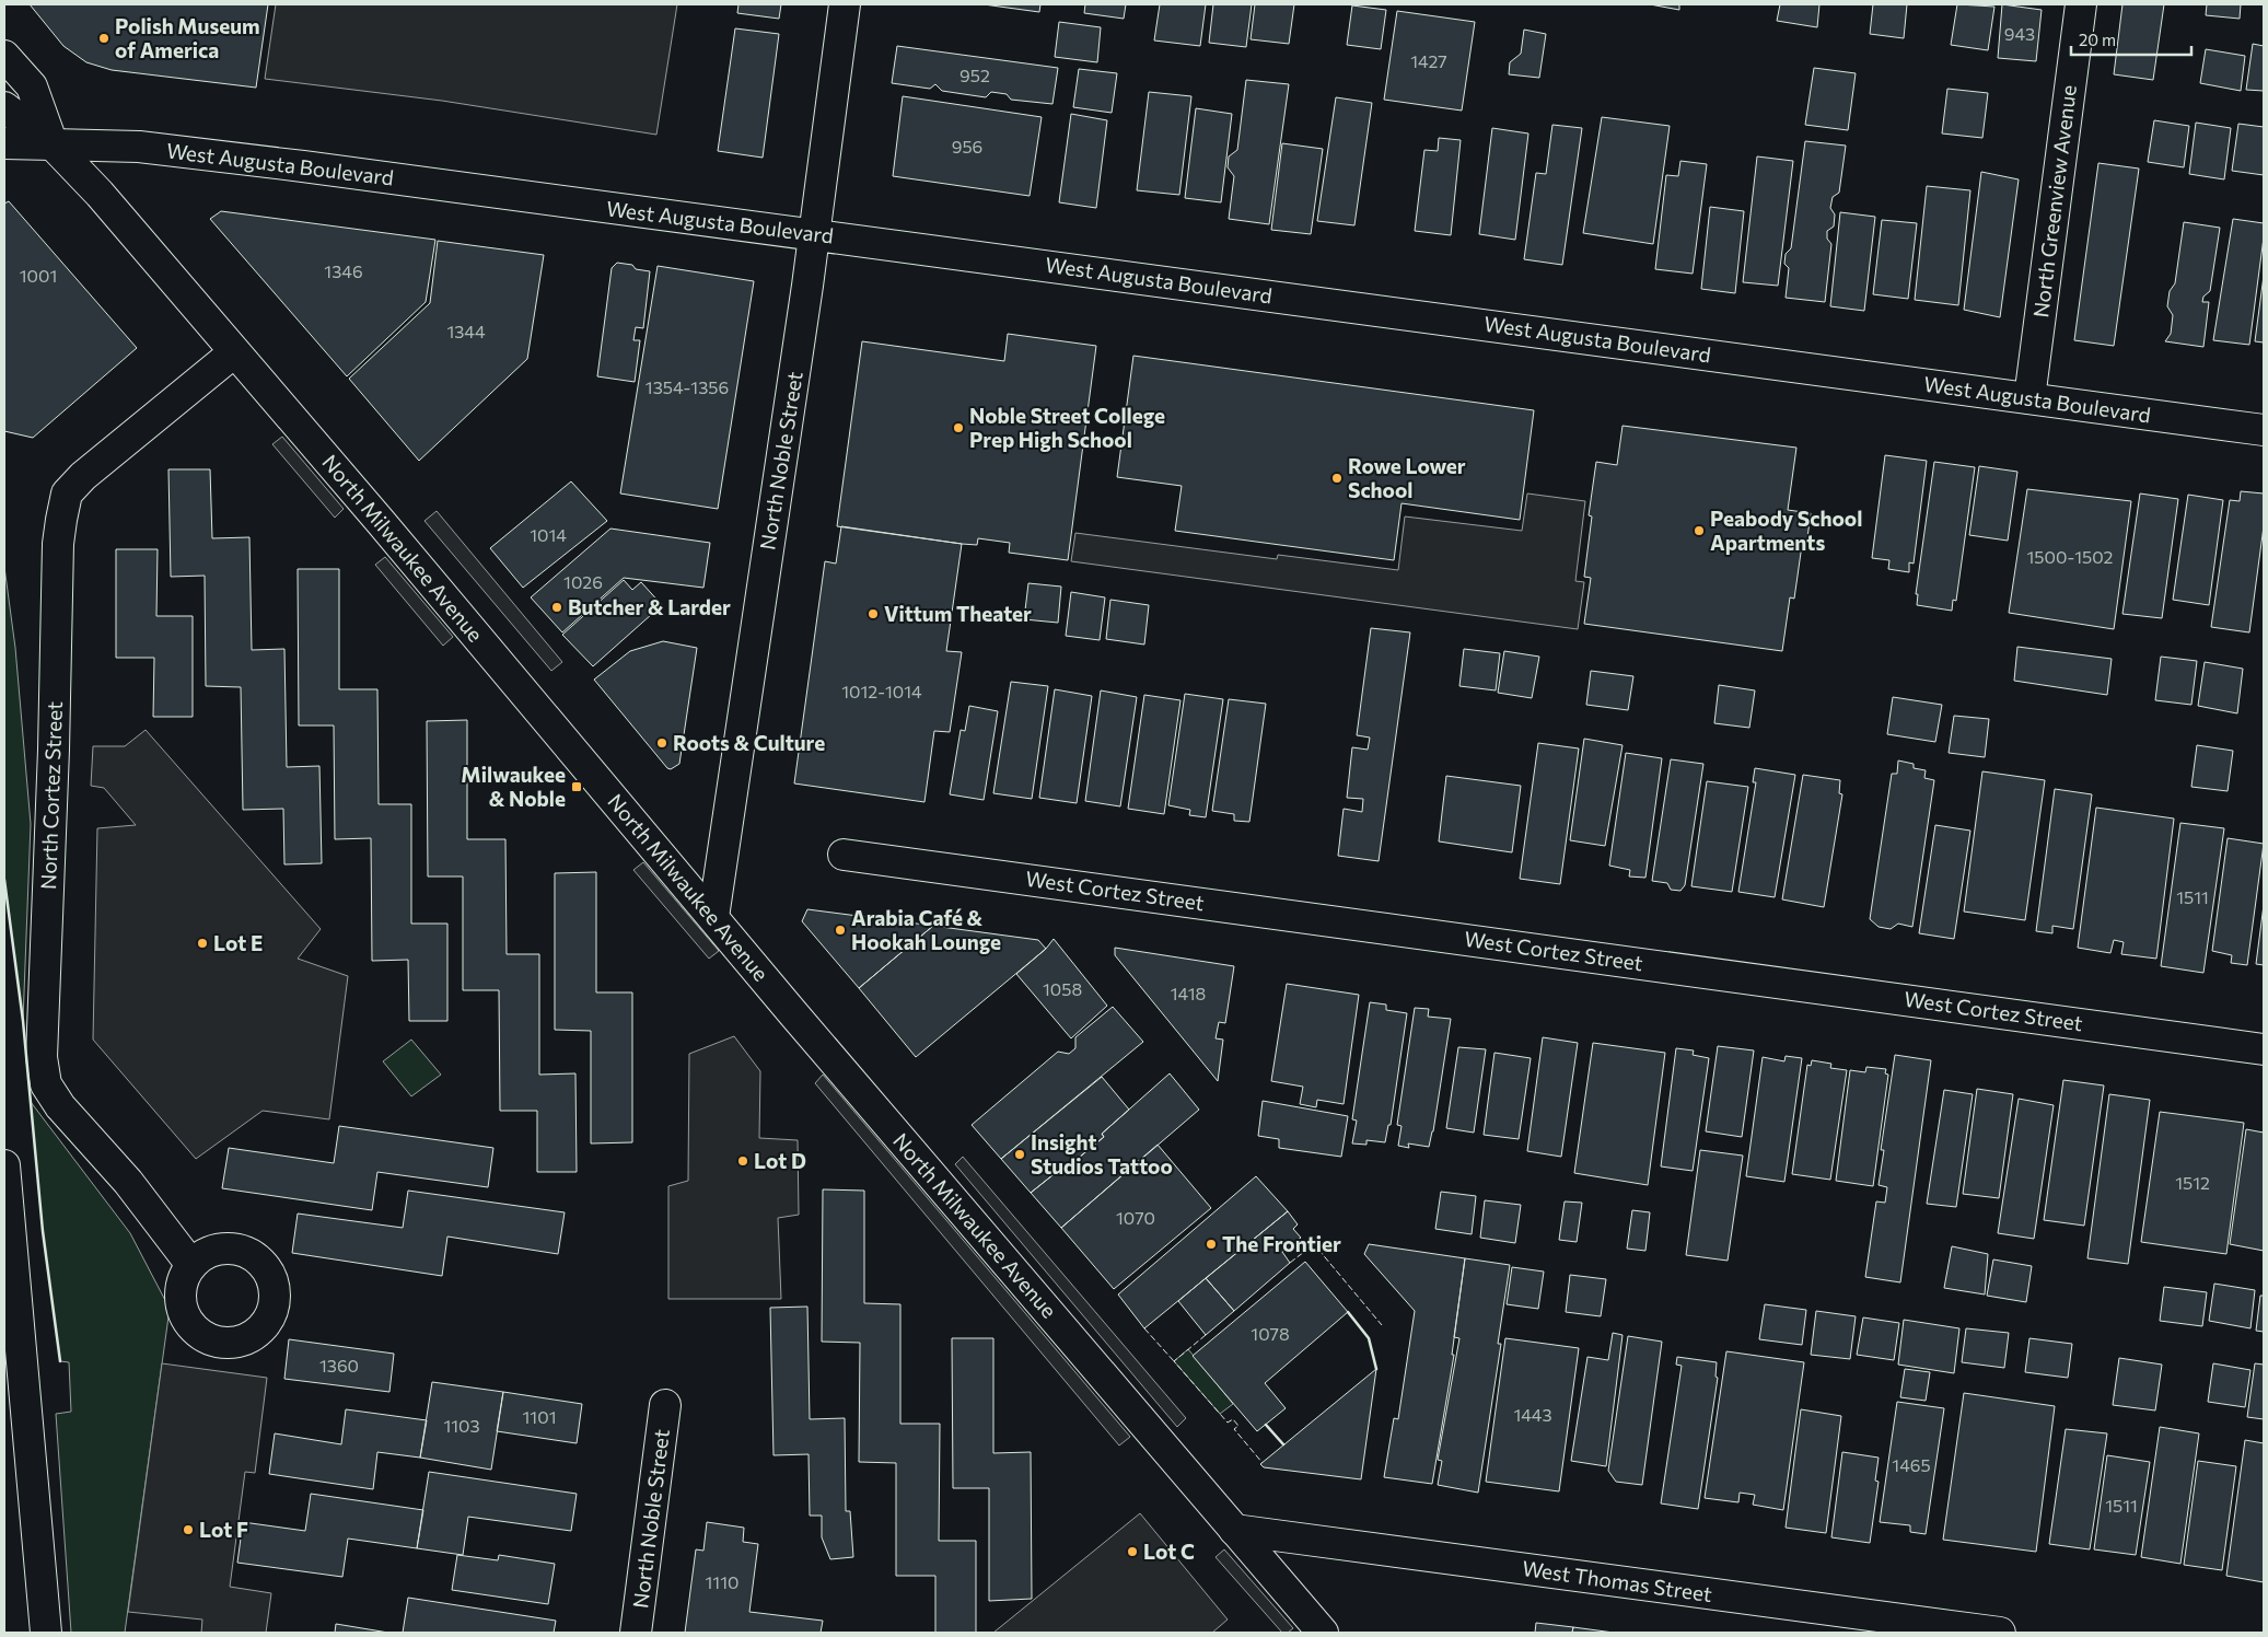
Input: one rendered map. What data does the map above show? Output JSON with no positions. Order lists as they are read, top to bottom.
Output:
{
  "streets": {
    "main road": [
      "West Augusta Boulevard",
      "North Greenview Avenue",
      "North Noble Street",
      "North Milwaukee Avenue",
      "North Cortez Street",
      "West Cortez Street",
      "West Thomas Street"
    ]
  },
  "crossings": [
    ["West Augusta Boulevard", "North Greenview Avenue"],
    ["West Augusta Boulevard", "North Noble Street"],
    ["West Augusta Boulevard", "North Milwaukee Avenue"],
    ["North Noble Street", "North Milwaukee Avenue"],
    ["North Milwaukee Avenue", "North Cortez Street"],
    ["North Milwaukee Avenue", "West Thomas Street"]
  ],
  "places": {
    "other": [
      "Polish Museum of America",
      "Noble Street College Prep High School",
      "Rowe Lower School",
      "Peabody School Apartments",
      "Butcher & Larder",
      "Vittum Theater",
      "Roots & Culture",
      "Arabia Café & Hookah Lounge",
      "Lot E",
      "Insight Studios Tattoo",
      "Lot D",
      "The Frontier",
      "Lot F",
      "Lot C"
    ],
    "transit": ["Milwaukee & Noble"]
  },
  "house_numbers": [
    "943",
    "1427",
    "952",
    "956",
    "1346",
    "1001",
    "1344",
    "1354-1356",
    "1014",
    "1500-1502",
    "1026",
    "1012-1014",
    "1511",
    "1058",
    "1418",
    "1512",
    "1070",
    "1078",
    "1360",
    "1443",
    "1101",
    "1103",
    "1465",
    "1511",
    "1110"
  ],
  "scale_bar": "20 m"
}
